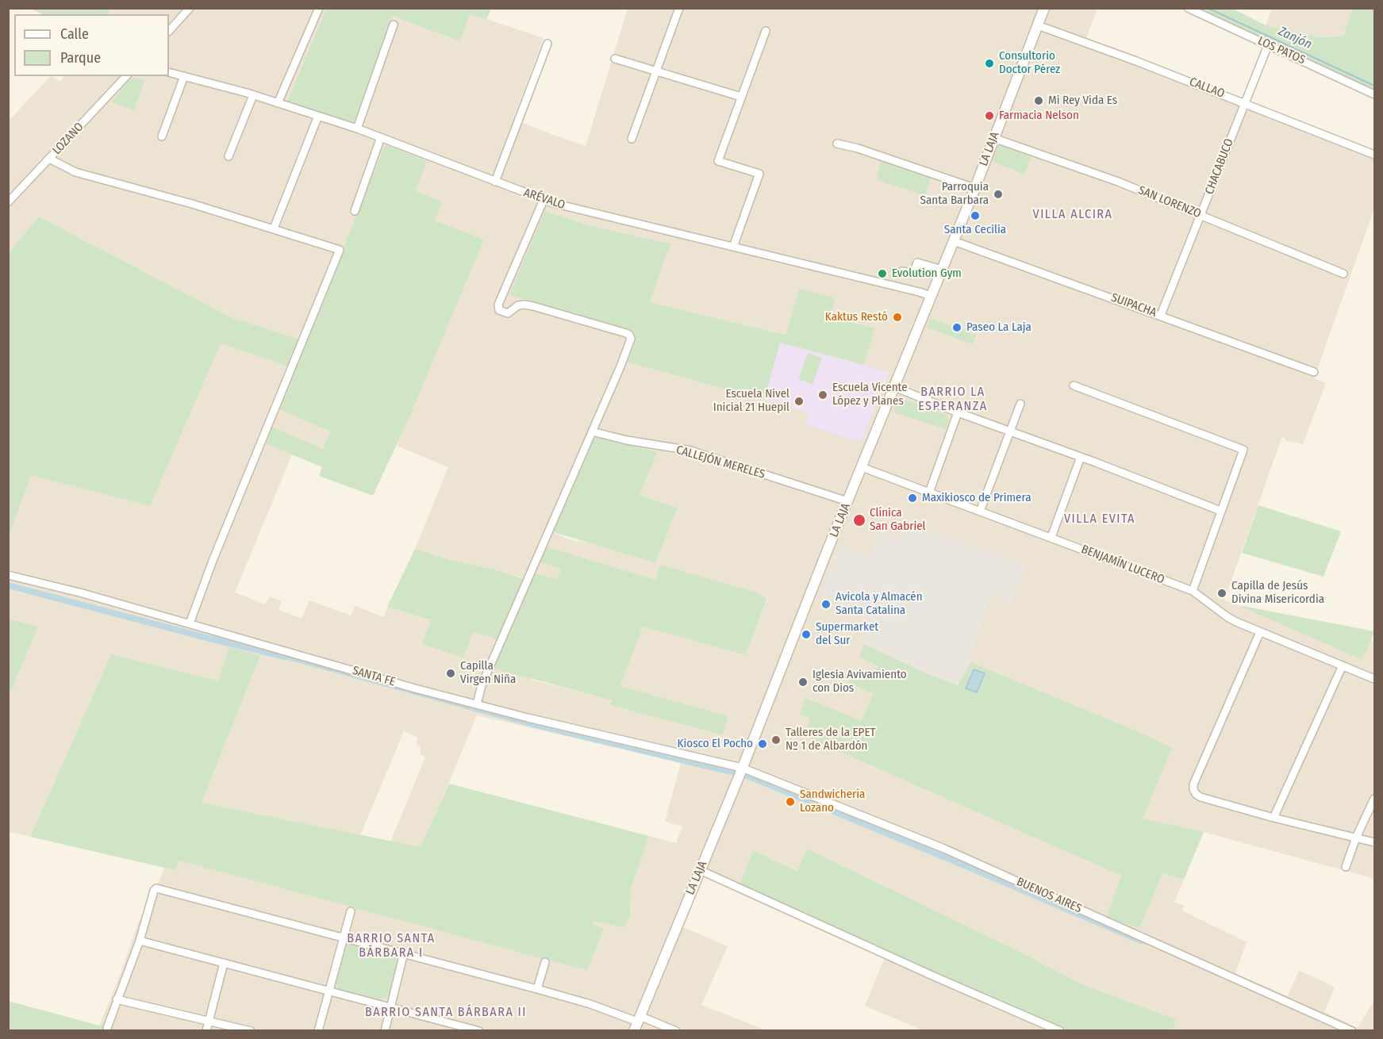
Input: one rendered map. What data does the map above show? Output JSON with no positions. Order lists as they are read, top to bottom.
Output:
{
  "streets": {
    "main road": ["LA LAJA"],
    "street": [
      "LOS PATOS",
      "CALLAO",
      "LOZANO",
      "CHACABUCO",
      "ARÉVALO",
      "SAN LORENZO",
      "SUIPACHA",
      "CALLEJÓN MERELES",
      "BENJAMÍN LUCERO",
      "SANTA FE",
      "BUENOS AIRES"
    ]
  },
  "crossings": [
    ["LOS PATOS", "CHACABUCO"],
    ["CALLAO", "LA LAJA"],
    ["CALLAO", "CHACABUCO"],
    ["LA LAJA", "ARÉVALO"],
    ["LA LAJA", "SAN LORENZO"],
    ["LA LAJA", "SUIPACHA"],
    ["LA LAJA", "CALLEJÓN MERELES"],
    ["LA LAJA", "BENJAMÍN LUCERO"],
    ["LA LAJA", "SANTA FE"],
    ["LA LAJA", "BUENOS AIRES"],
    ["CHACABUCO", "SAN LORENZO"],
    ["CHACABUCO", "SUIPACHA"],
    ["SANTA FE", "BUENOS AIRES"]
  ],
  "districts": [
    "VILLA ALCIRA",
    "BARRIO LA ESPERANZA",
    "VILLA EVITA",
    "BARRIO SANTA BÁRBARA I",
    "BARRIO SANTA BÁRBARA II"
  ],
  "water": ["Zanjón"],
  "places": [
    "Consultorio Doctor Pérez",
    "Mi Rey Vida Es",
    "Farmacia Nelson",
    "Parroquia Santa Barbara",
    "Santa Cecilia",
    "Evolution Gym",
    "Kaktus Restó",
    "Paseo La Laja",
    "Escuela Vicente López y Planes",
    "Escuela Nivel Inicial 21 Huepil",
    "Maxikiosco de Primera",
    "Clínica San Gabriel",
    "Capilla de Jesús Divina Misericordia",
    "Avicola y Almacén Santa Catalina",
    "Supermarket del Sur",
    "Capilla Virgen Niña",
    "Iglesia Avivamiento con Dios",
    "Talleres de la EPET Nº 1 de Albardón",
    "Kiosco El Pocho",
    "Sandwichería Lozano"
  ],
  "legend": ["Calle", "Parque"]
}
